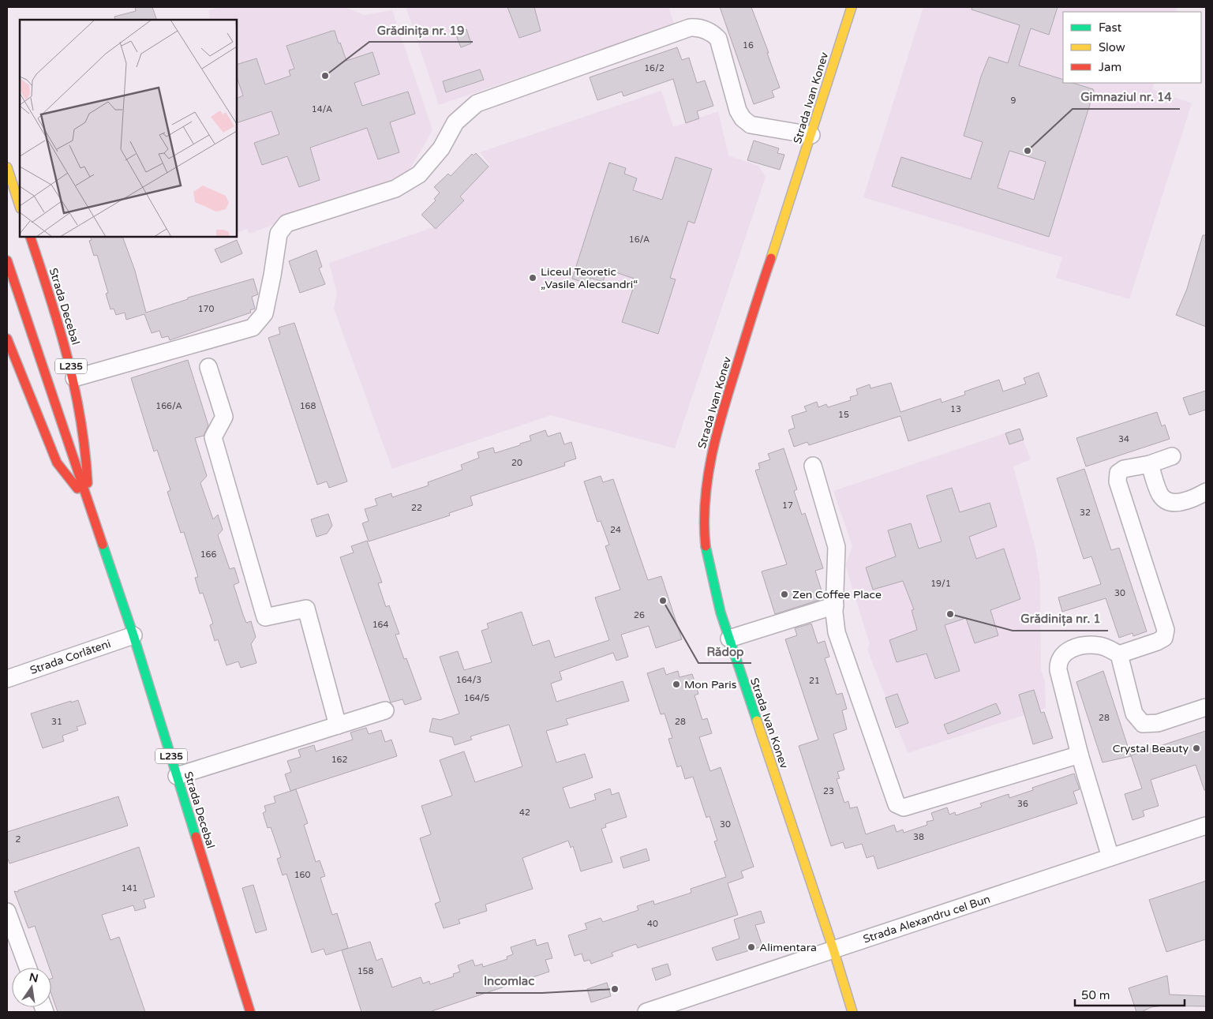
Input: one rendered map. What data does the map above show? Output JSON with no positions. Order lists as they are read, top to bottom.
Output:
{
  "streets": {
    "main road": ["Strada Ivan Konev", "Strada Decebal", "L235"],
    "street": ["Strada Corlăteni", "Strada Alexandru cel Bun"]
  },
  "crossings": [
    ["Strada Ivan Konev", "Strada Alexandru cel Bun"],
    ["Strada Decebal", "Strada Corlăteni"]
  ],
  "places": [
    "Grădinița nr. 19",
    "Gimnaziul nr. 14",
    "Liceul Teoretic „Vasile Alecsandri“",
    "Zen Coffee Place",
    "Rădop",
    "Grădinița nr. 1",
    "Mon Paris",
    "Crystal Beauty",
    "Alimentara",
    "Incomlac"
  ],
  "house_numbers": [
    "16",
    "16/2",
    "9",
    "14/A",
    "16/A",
    "170",
    "166/A",
    "168",
    "13",
    "15",
    "34",
    "20",
    "17",
    "22",
    "32",
    "24",
    "166",
    "19/1",
    "30",
    "26",
    "164",
    "164/3",
    "21",
    "164/5",
    "28",
    "31",
    "28",
    "162",
    "23",
    "36",
    "42",
    "30",
    "38",
    "2",
    "160",
    "141",
    "40",
    "158"
  ],
  "legend": ["Fast", "Slow", "Jam"],
  "scale_bar": "50 m",
  "north": "top"
}
